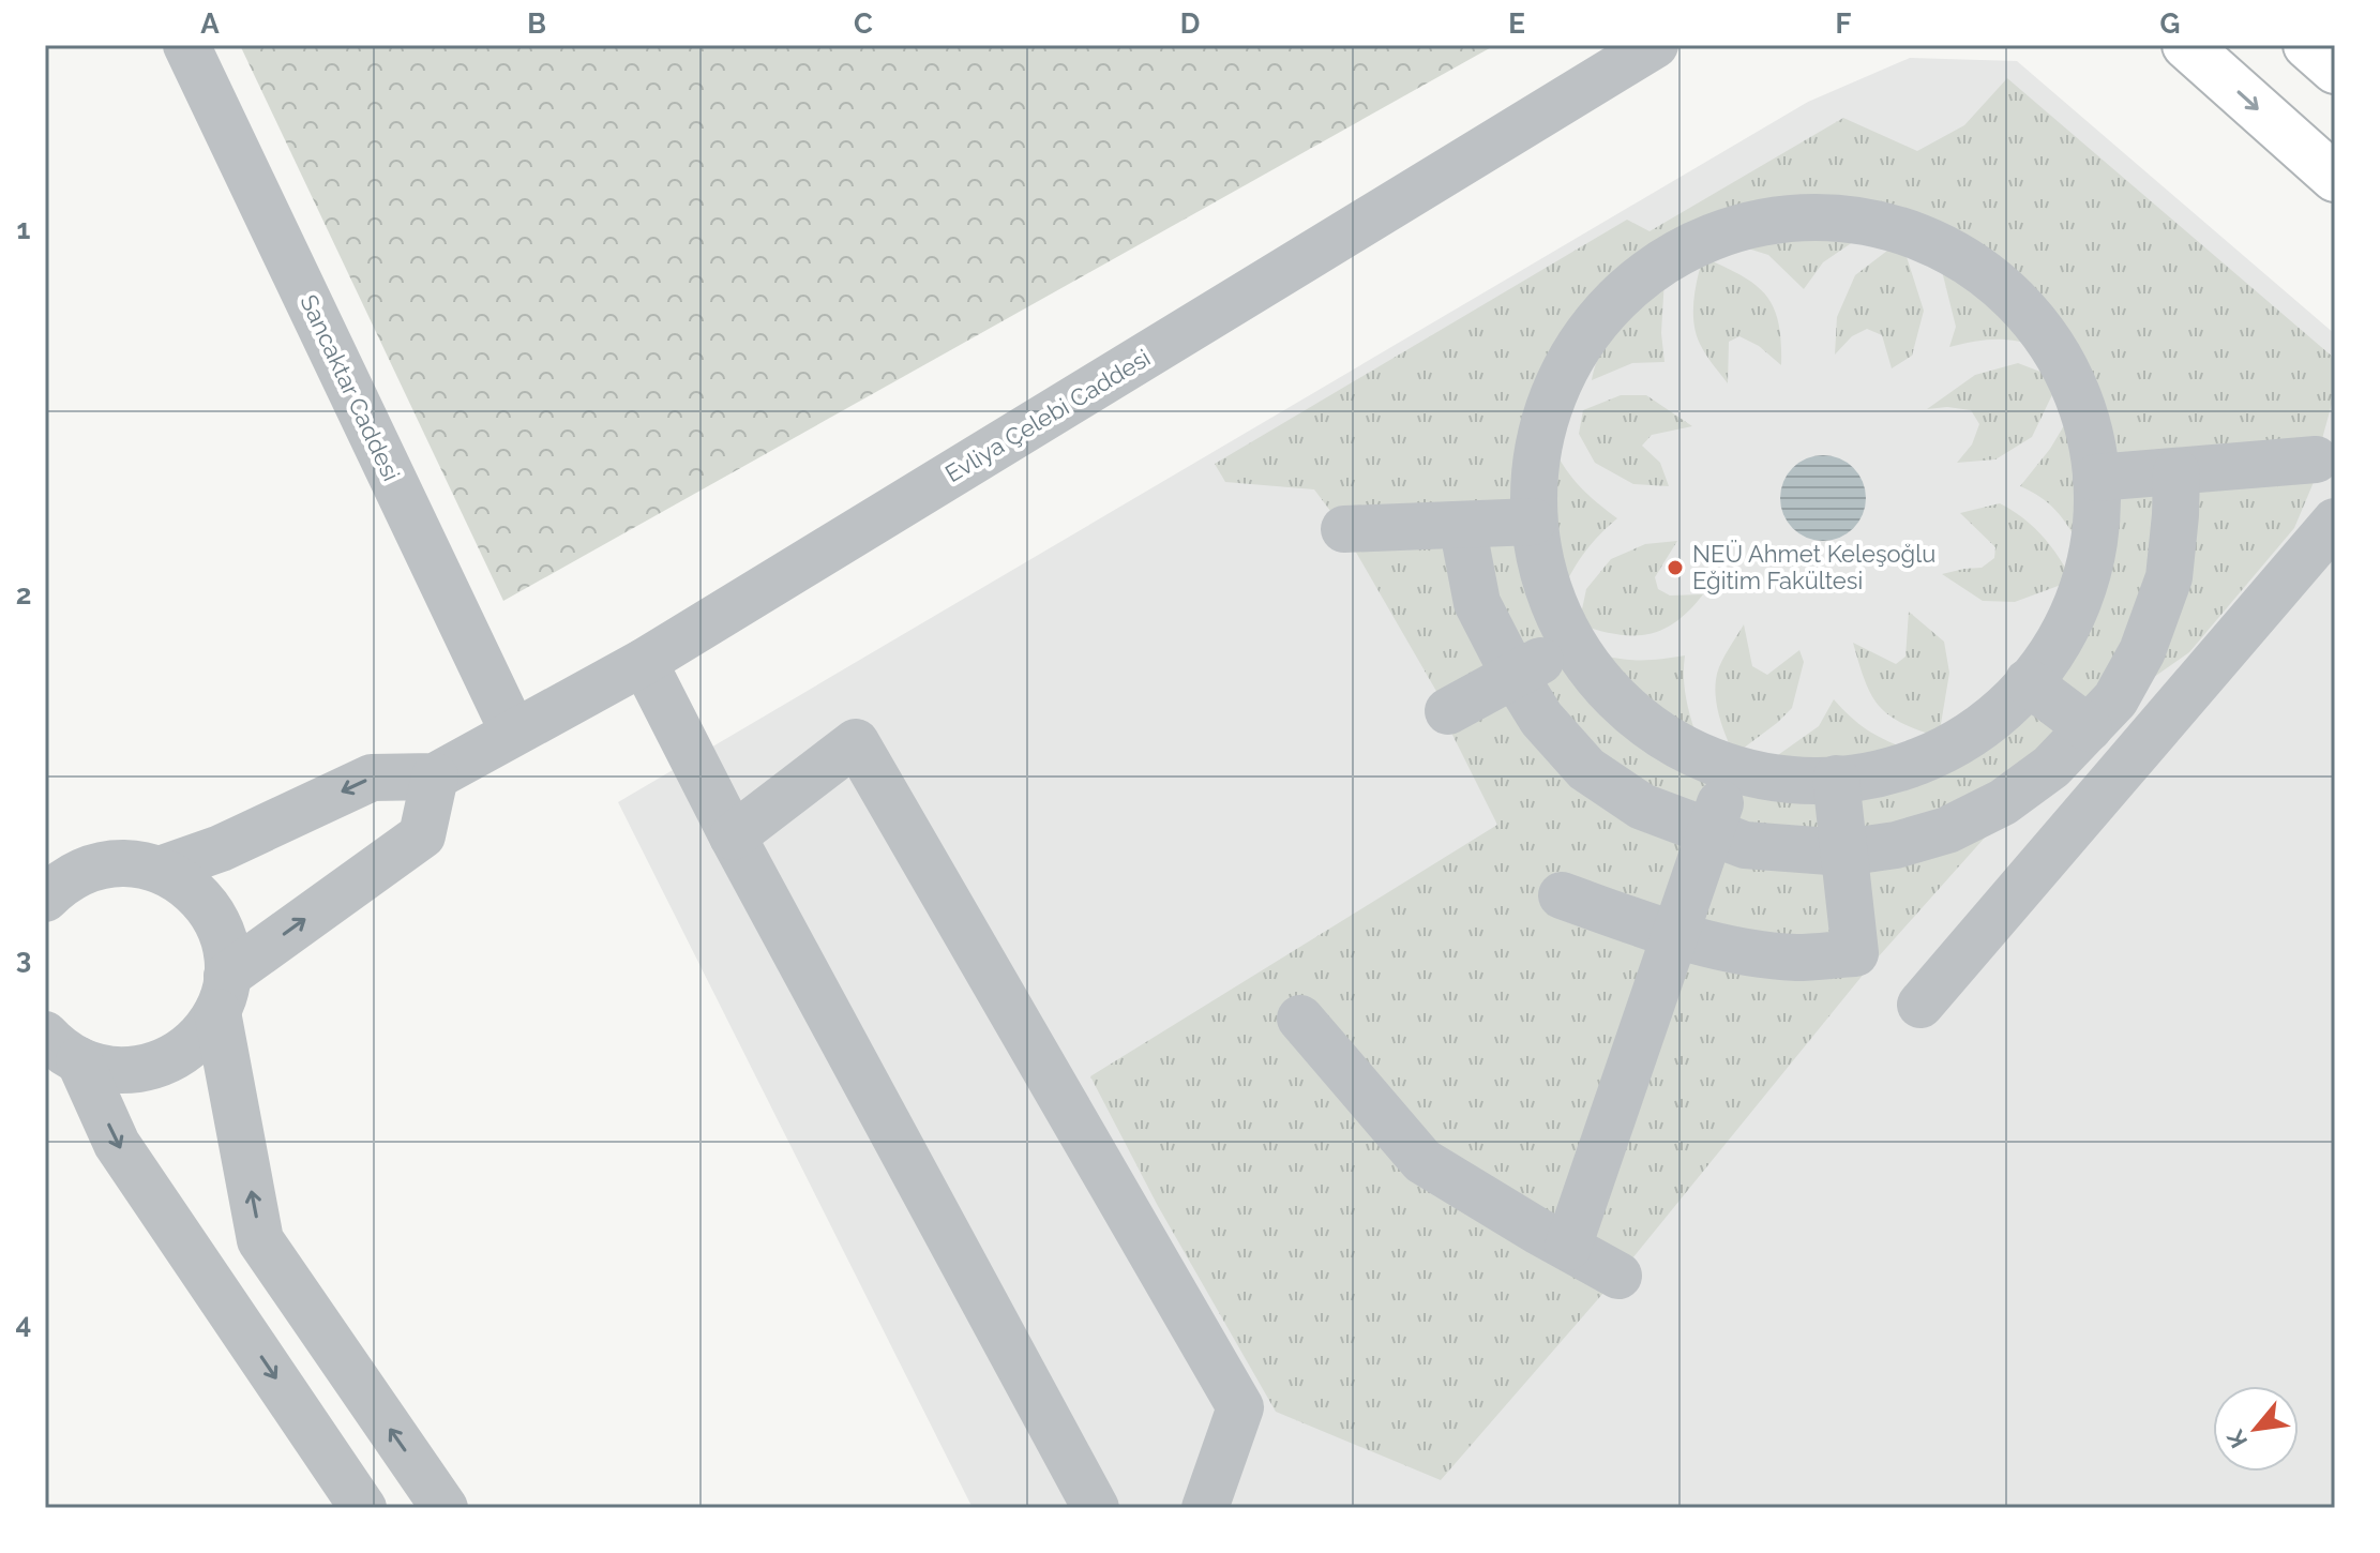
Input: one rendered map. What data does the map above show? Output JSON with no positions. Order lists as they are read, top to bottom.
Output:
{
  "streets": {
    "street": ["Sancaktar Caddesi", "Evliya Çelebi Caddesi"]
  },
  "crossings": [
    ["Sancaktar Caddesi", "Evliya Çelebi Caddesi"]
  ],
  "places": ["NEÜ Ahmet Keleşoğlu Eğitim Fakültesi"],
  "north": "bottom left",
  "grid": {
    "columns": [
      "A",
      "B",
      "C",
      "D",
      "E",
      "F",
      "G"
    ],
    "rows": [
      "1",
      "2",
      "3",
      "4"
    ]
  }
}
